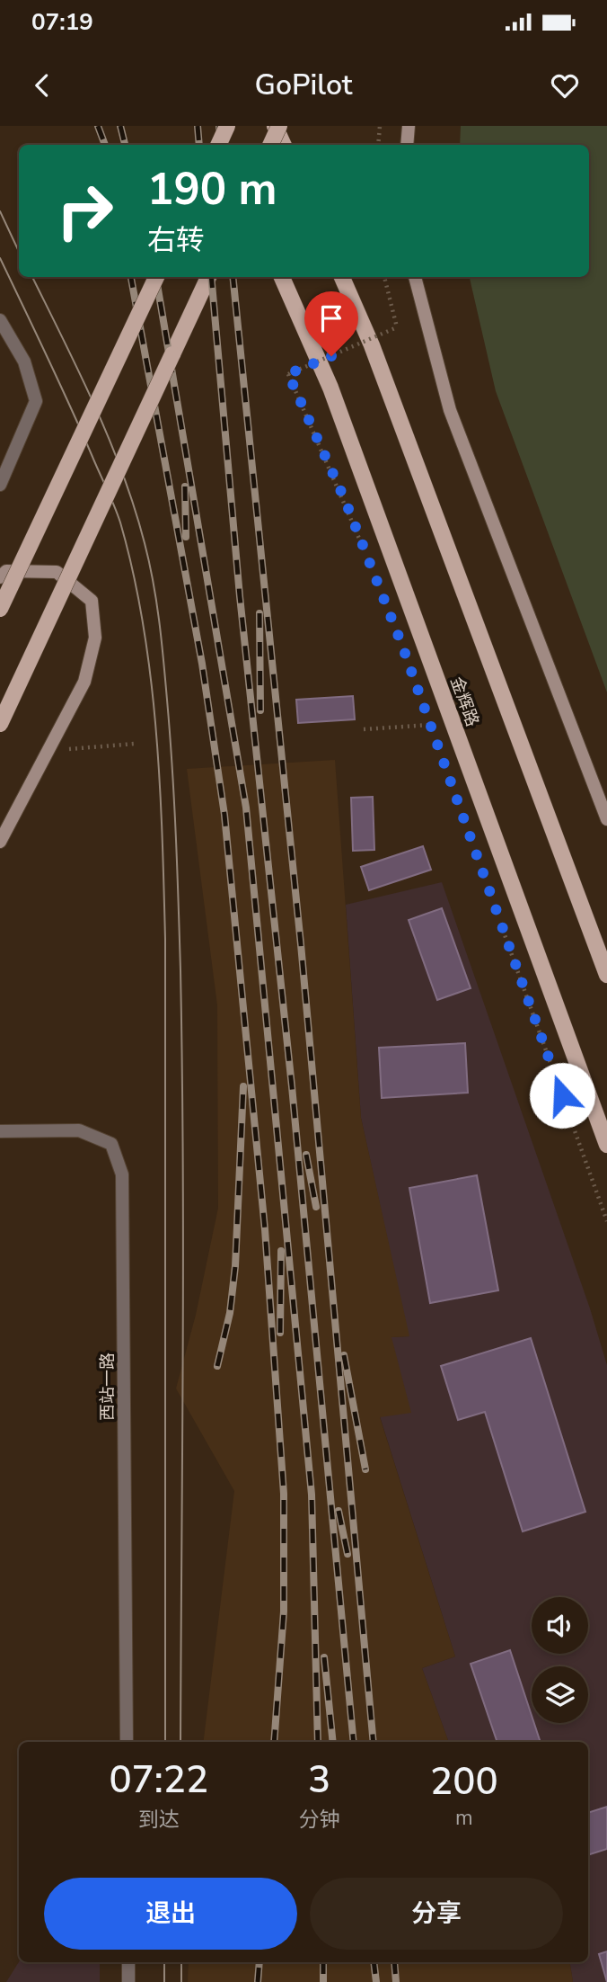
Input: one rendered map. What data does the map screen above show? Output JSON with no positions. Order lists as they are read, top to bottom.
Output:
{
  "streets": {
    "main road": ["金辉路"],
    "street": ["西站一路"]
  },
  "page": {
    "status": "07:19",
    "header": "GoPilot",
    "turn": ["190 m", "右转"],
    "eta": [
      "07:22",
      "到达",
      "3",
      "分钟",
      "200",
      "m"
    ],
    "buttons": ["退出", "分享"]
  }
}
